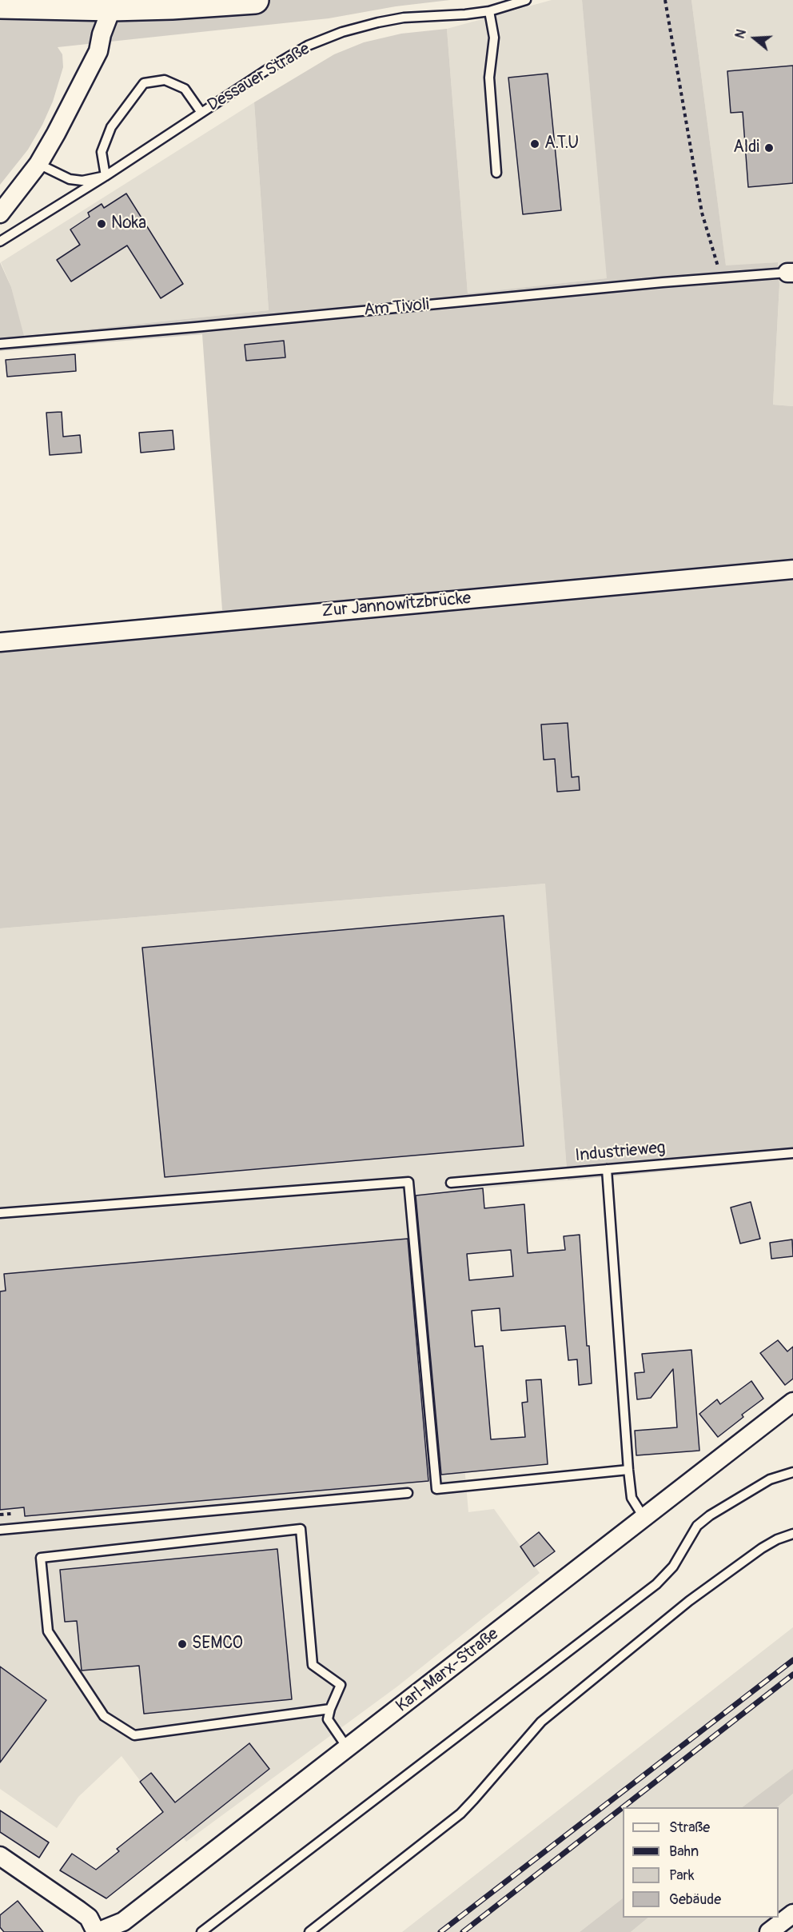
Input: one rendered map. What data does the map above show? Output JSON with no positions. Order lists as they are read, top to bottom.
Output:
{
  "streets": {
    "street": ["Zur Jannowitzbrücke", "Karl-Marx-Straße"],
    "lane": ["Dessauer Straße", "Am Tivoli", "Industrieweg"]
  },
  "places": [
    "A.T.U",
    "Aldi",
    "Noka",
    "SEMCO"
  ],
  "legend": [
    "Straße",
    "Bahn",
    "Park",
    "Gebäude"
  ],
  "north": "left"
}
